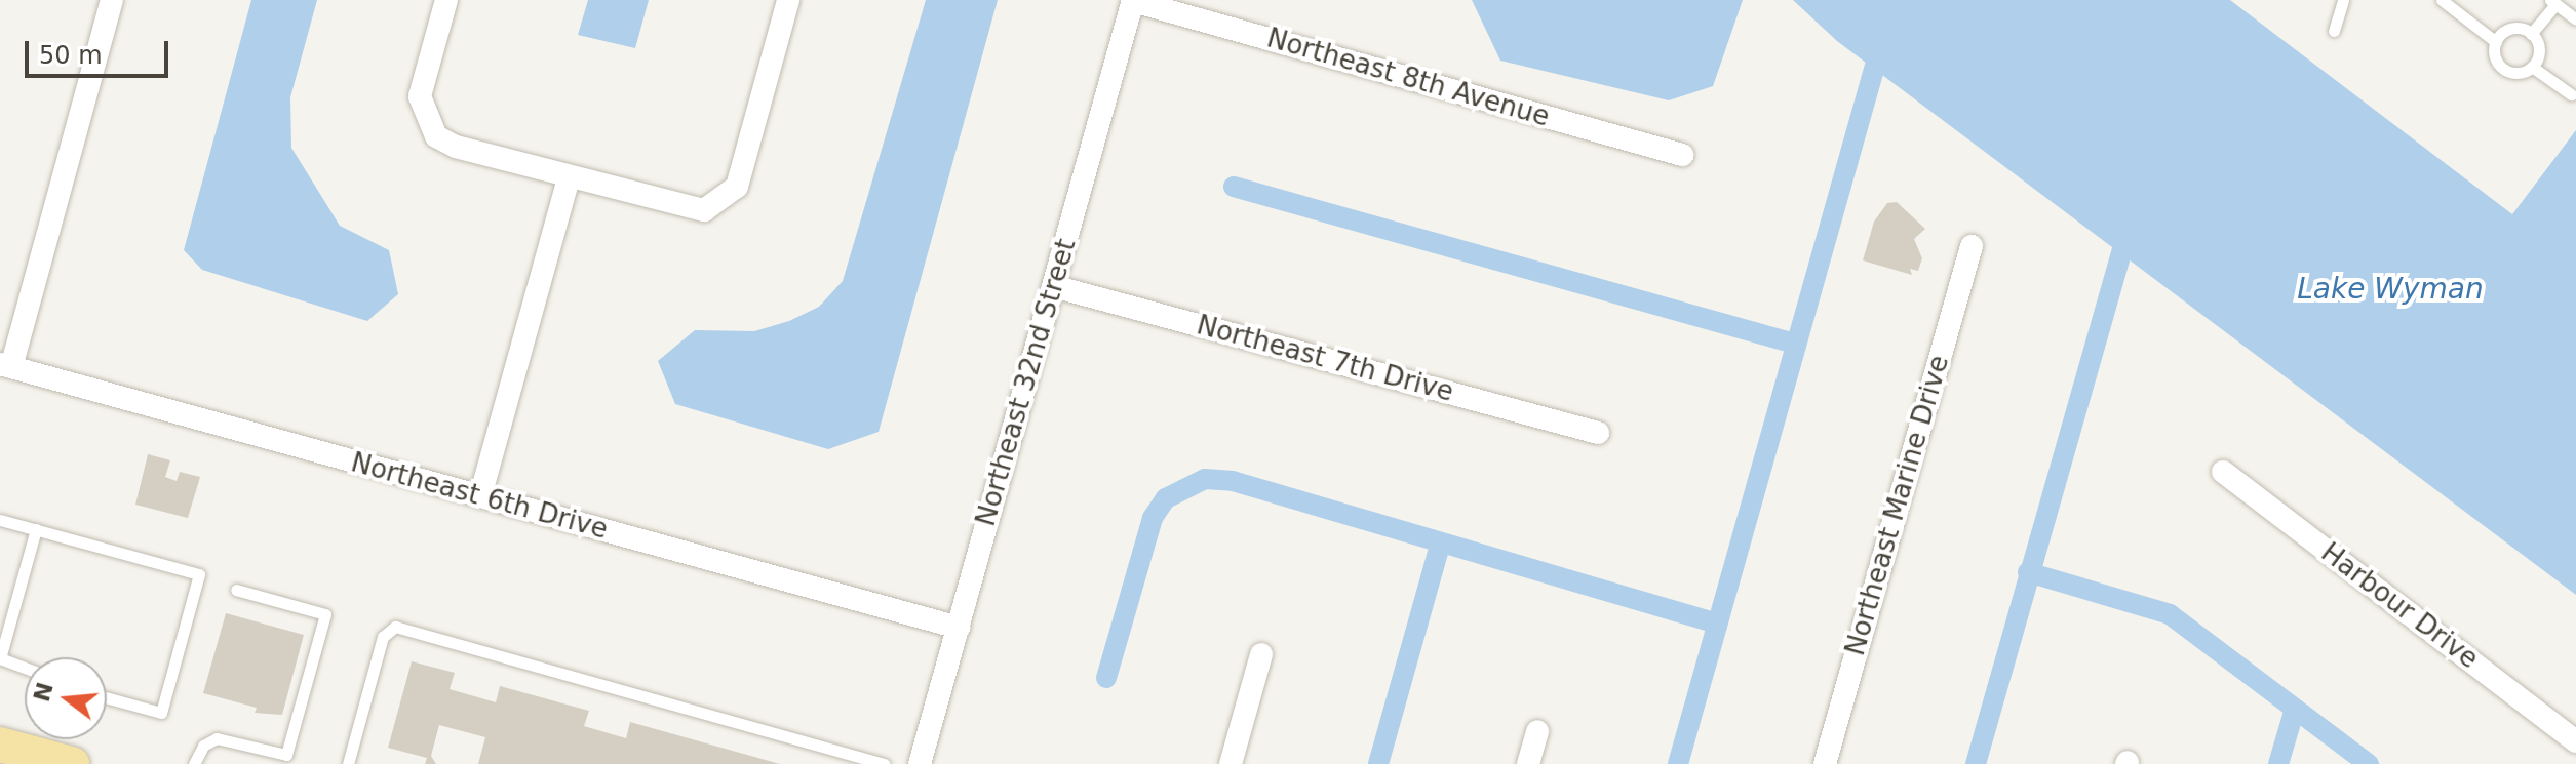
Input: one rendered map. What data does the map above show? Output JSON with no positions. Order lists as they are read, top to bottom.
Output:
{
  "streets": {
    "street": [
      "Northeast 8th Avenue",
      "Northeast 7th Drive",
      "Northeast 32nd Street",
      "Northeast 6th Drive",
      "Northeast Marine Drive",
      "Harbour Drive"
    ]
  },
  "crossings": [
    ["Northeast 8th Avenue", "Northeast 32nd Street"],
    ["Northeast 7th Drive", "Northeast 32nd Street"],
    ["Northeast 32nd Street", "Northeast 6th Drive"]
  ],
  "water": ["Lake Wyman"],
  "scale_bar": "50 m",
  "north": "left"
}
